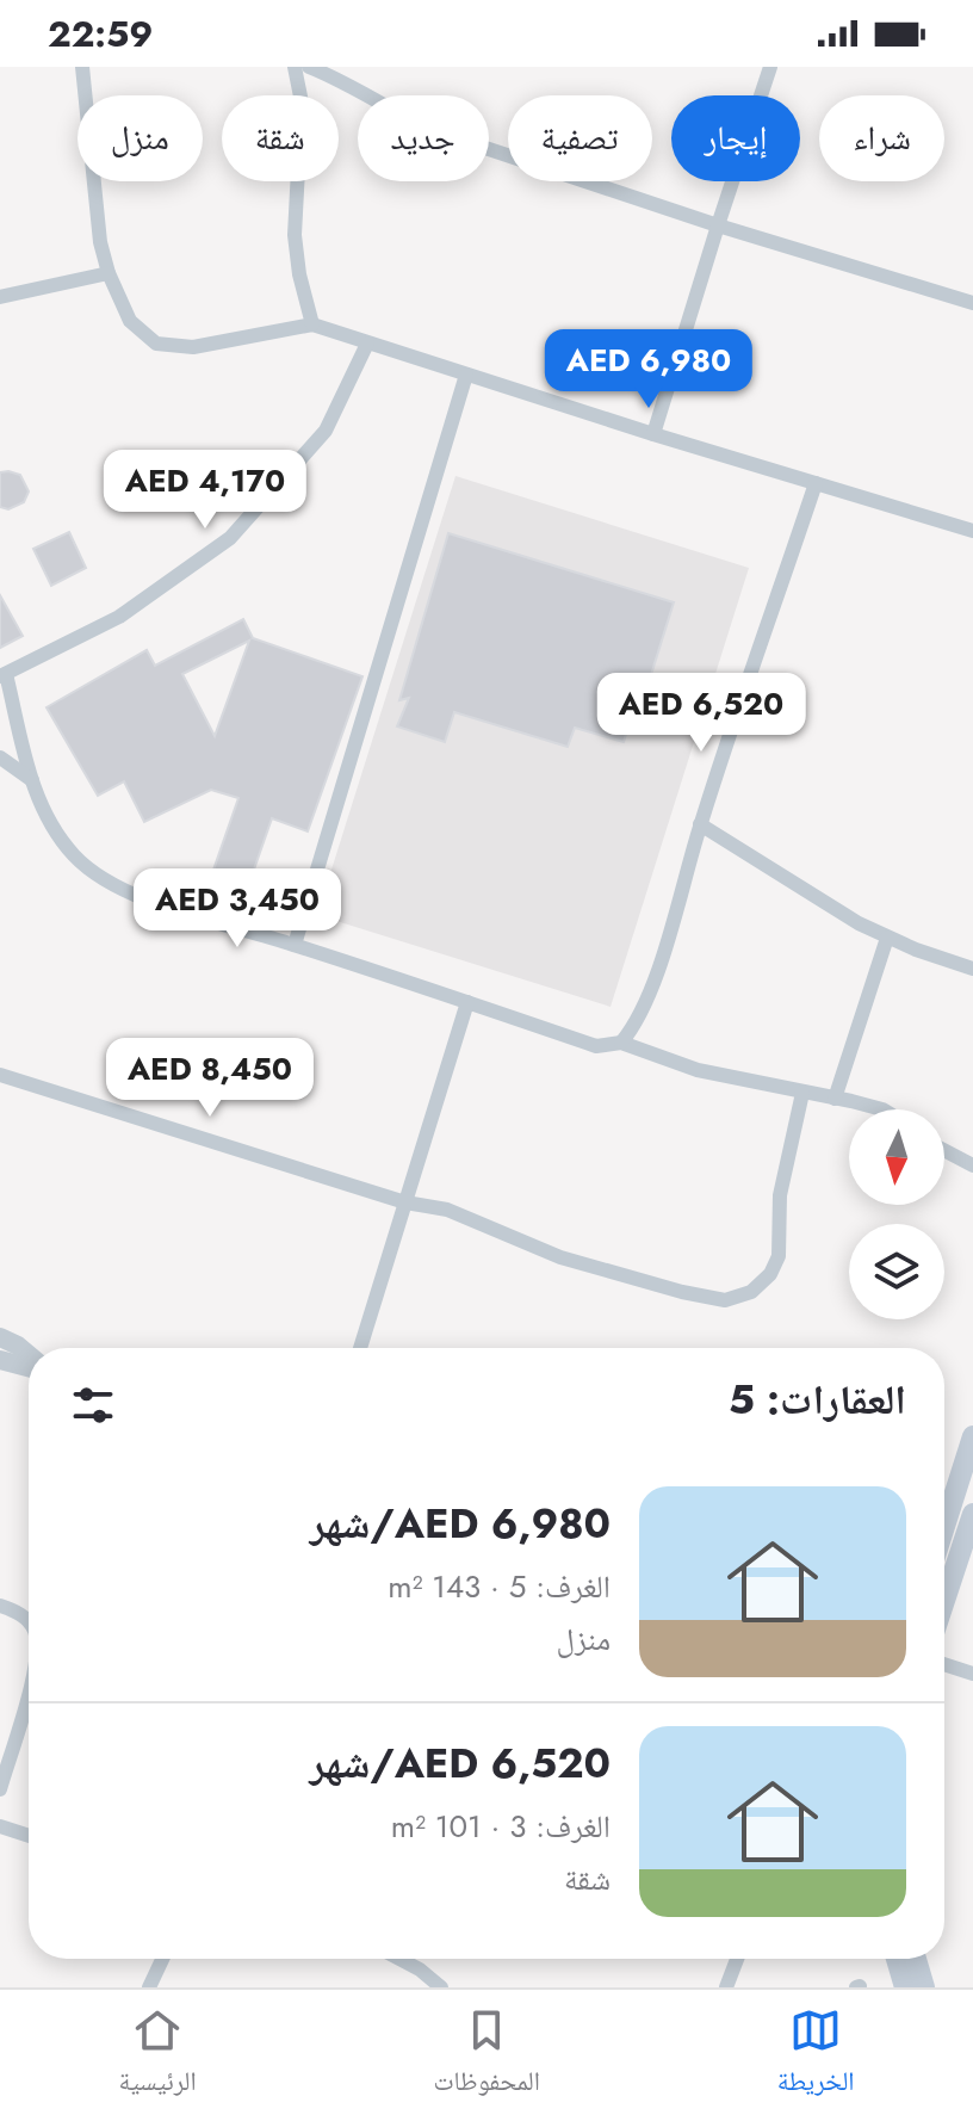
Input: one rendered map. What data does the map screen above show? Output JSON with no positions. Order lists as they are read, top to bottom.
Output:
{
  "north": "bottom",
  "page": {
    "status": "22:59",
    "chip": [
      "شراء",
      "إيجار",
      "تصفية",
      "جديد",
      "شقة",
      "منزل"
    ],
    "price": [
      "AED 6,980",
      "AED 4,170",
      "AED 6,520",
      "AED 3,450",
      "AED 8,450"
    ],
    "heading": "العقارات: 5",
    "list": [
      {
        "name": "AED 6,980/شهر",
        "note": "الغرف: 5 · 143 m² · منزل"
      },
      {
        "name": "AED 6,520/شهر",
        "note": "الغرف: 3 · 101 m² · شقة"
      }
    ],
    "tabs": ["الخريطة", "المحفوظات", "الرئيسية"]
  }
}
